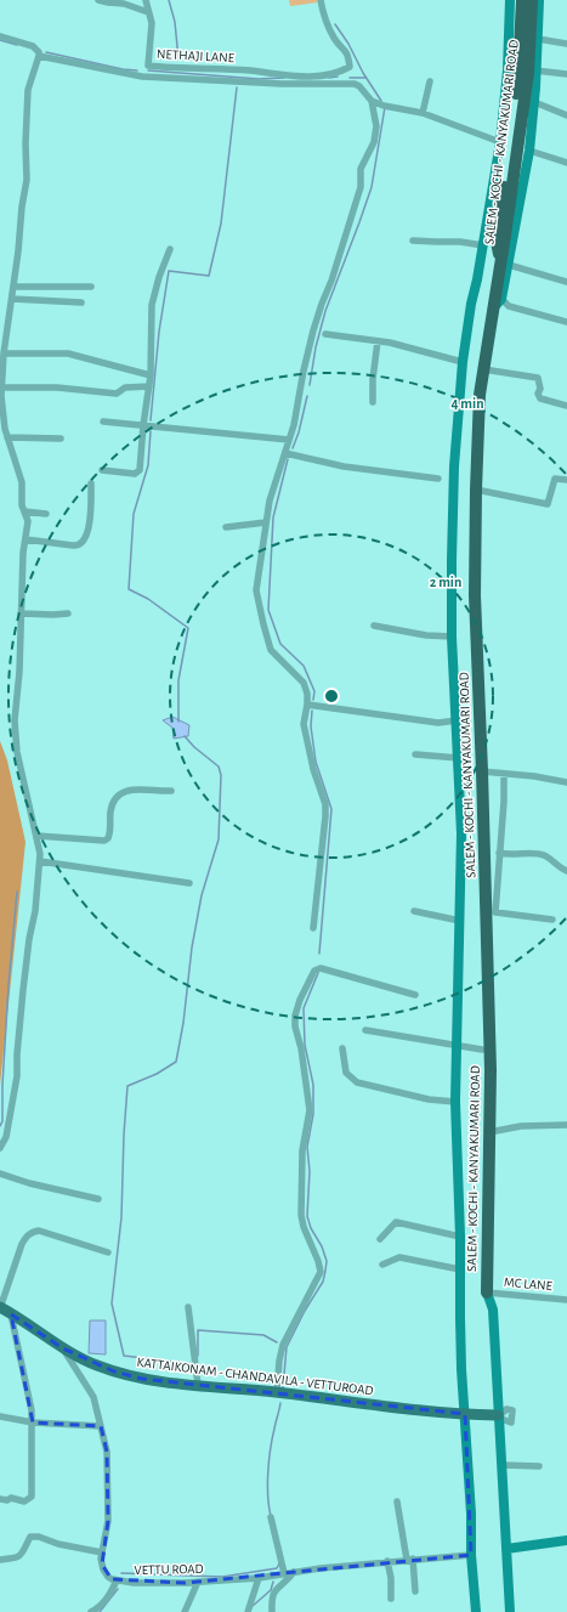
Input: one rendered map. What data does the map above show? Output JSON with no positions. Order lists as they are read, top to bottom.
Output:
{
  "streets": {
    "highway": ["SALEM - KOCHI - KANYAKUMARI ROAD"],
    "main road": ["KATTAIKONAM - CHANDAVILA - VETTUROAD"],
    "street": ["NETHAJI LANE", "MC LANE", "VETTU ROAD"]
  },
  "crossings": [
    ["SALEM - KOCHI - KANYAKUMARI ROAD", "MC LANE"],
    ["KATTAIKONAM - CHANDAVILA - VETTUROAD", "VETTU ROAD"]
  ],
  "rings": ["4 min", "2 min"]
}
